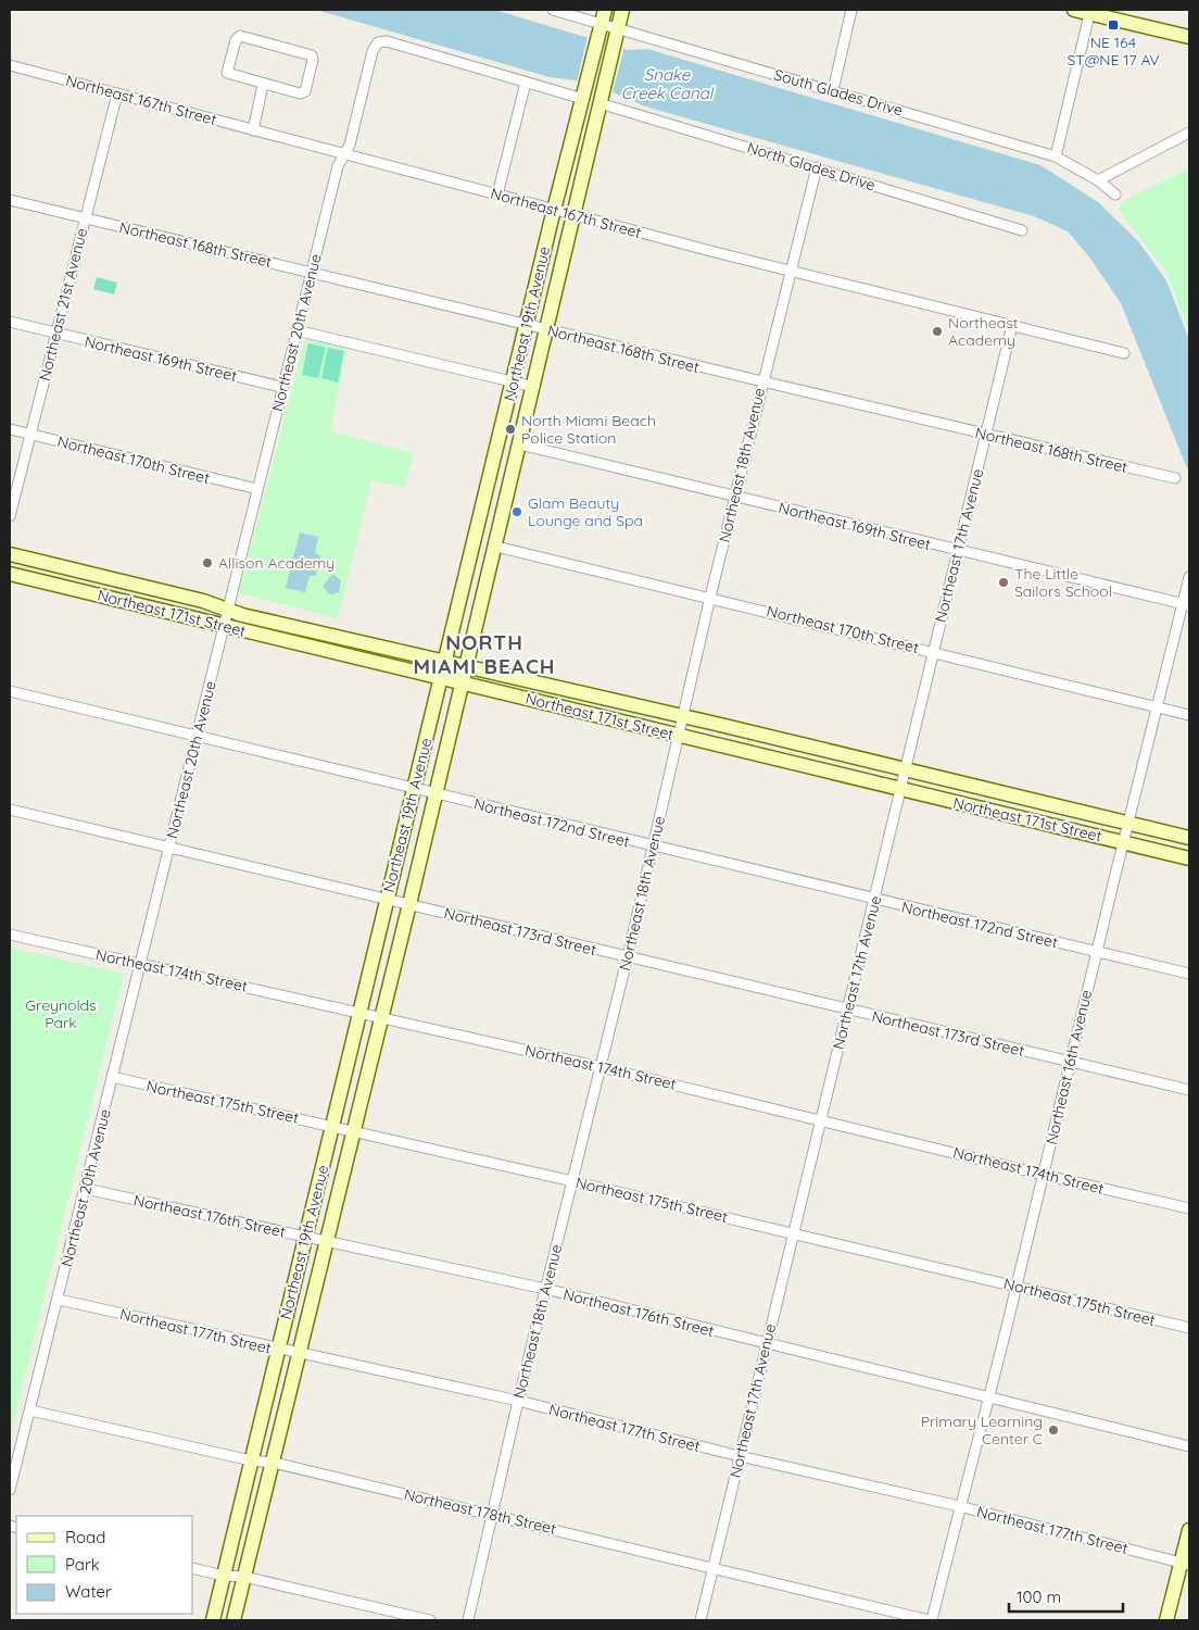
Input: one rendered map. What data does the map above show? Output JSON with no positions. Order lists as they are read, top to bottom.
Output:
{
  "streets": {
    "street": [
      "South Glades Drive",
      "Northeast 167th Street",
      "North Glades Drive",
      "Northeast 168th Street",
      "Northeast 21st Avenue",
      "Northeast 19th Avenue",
      "Northeast 20th Avenue",
      "Northeast 169th Street",
      "Northeast 170th Street",
      "Northeast 18th Avenue",
      "Northeast 17th Avenue",
      "Northeast 171st Street",
      "Northeast 172nd Street",
      "Northeast 173rd Street",
      "Northeast 174th Street",
      "Northeast 16th Avenue",
      "Northeast 175th Street",
      "Northeast 176th Street",
      "Northeast 177th Street",
      "Northeast 178th Street"
    ]
  },
  "crossings": [
    ["South Glades Drive", "Northeast 19th Avenue"],
    ["Northeast 167th Street", "Northeast 21st Avenue"],
    ["Northeast 167th Street", "Northeast 19th Avenue"],
    ["Northeast 167th Street", "Northeast 20th Avenue"],
    ["Northeast 167th Street", "Northeast 18th Avenue"],
    ["Northeast 167th Street", "Northeast 17th Avenue"],
    ["North Glades Drive", "Northeast 19th Avenue"],
    ["North Glades Drive", "Northeast 18th Avenue"],
    ["Northeast 168th Street", "Northeast 21st Avenue"],
    ["Northeast 168th Street", "Northeast 19th Avenue"],
    ["Northeast 168th Street", "Northeast 20th Avenue"],
    ["Northeast 168th Street", "Northeast 18th Avenue"],
    ["Northeast 168th Street", "Northeast 17th Avenue"],
    ["Northeast 21st Avenue", "Northeast 169th Street"],
    ["Northeast 21st Avenue", "Northeast 170th Street"],
    ["Northeast 19th Avenue", "Northeast 169th Street"],
    ["Northeast 19th Avenue", "Northeast 170th Street"],
    ["Northeast 19th Avenue", "Northeast 171st Street"],
    ["Northeast 19th Avenue", "Northeast 172nd Street"],
    ["Northeast 19th Avenue", "Northeast 173rd Street"],
    ["Northeast 19th Avenue", "Northeast 174th Street"],
    ["Northeast 19th Avenue", "Northeast 175th Street"],
    ["Northeast 19th Avenue", "Northeast 176th Street"],
    ["Northeast 19th Avenue", "Northeast 177th Street"],
    ["Northeast 19th Avenue", "Northeast 178th Street"],
    ["Northeast 20th Avenue", "Northeast 169th Street"],
    ["Northeast 20th Avenue", "Northeast 170th Street"],
    ["Northeast 20th Avenue", "Northeast 171st Street"],
    ["Northeast 20th Avenue", "Northeast 172nd Street"],
    ["Northeast 20th Avenue", "Northeast 173rd Street"],
    ["Northeast 20th Avenue", "Northeast 174th Street"],
    ["Northeast 20th Avenue", "Northeast 175th Street"],
    ["Northeast 20th Avenue", "Northeast 176th Street"],
    ["Northeast 20th Avenue", "Northeast 177th Street"],
    ["Northeast 20th Avenue", "Northeast 178th Street"],
    ["Northeast 169th Street", "Northeast 18th Avenue"],
    ["Northeast 169th Street", "Northeast 17th Avenue"],
    ["Northeast 169th Street", "Northeast 16th Avenue"],
    ["Northeast 170th Street", "Northeast 18th Avenue"],
    ["Northeast 170th Street", "Northeast 17th Avenue"],
    ["Northeast 170th Street", "Northeast 16th Avenue"],
    ["Northeast 18th Avenue", "Northeast 171st Street"],
    ["Northeast 18th Avenue", "Northeast 172nd Street"],
    ["Northeast 18th Avenue", "Northeast 173rd Street"],
    ["Northeast 18th Avenue", "Northeast 174th Street"],
    ["Northeast 18th Avenue", "Northeast 175th Street"],
    ["Northeast 18th Avenue", "Northeast 176th Street"],
    ["Northeast 18th Avenue", "Northeast 177th Street"],
    ["Northeast 18th Avenue", "Northeast 178th Street"],
    ["Northeast 17th Avenue", "Northeast 171st Street"],
    ["Northeast 17th Avenue", "Northeast 172nd Street"],
    ["Northeast 17th Avenue", "Northeast 173rd Street"],
    ["Northeast 17th Avenue", "Northeast 174th Street"],
    ["Northeast 17th Avenue", "Northeast 175th Street"],
    ["Northeast 17th Avenue", "Northeast 176th Street"],
    ["Northeast 17th Avenue", "Northeast 177th Street"],
    ["Northeast 17th Avenue", "Northeast 178th Street"],
    ["Northeast 171st Street", "Northeast 16th Avenue"],
    ["Northeast 172nd Street", "Northeast 16th Avenue"],
    ["Northeast 173rd Street", "Northeast 16th Avenue"],
    ["Northeast 174th Street", "Northeast 16th Avenue"],
    ["Northeast 16th Avenue", "Northeast 175th Street"],
    ["Northeast 16th Avenue", "Northeast 176th Street"],
    ["Northeast 16th Avenue", "Northeast 177th Street"],
    ["Northeast 16th Avenue", "Northeast 178th Street"]
  ],
  "districts": ["NORTH MIAMI BEACH"],
  "water": ["Snake Creek Canal"],
  "parks": ["Greynolds Park"],
  "places": {
    "transit": ["NE 164 ST@NE 17 AV"],
    "other": [
      "Northeast Academy",
      "North Miami Beach Police Station",
      "Glam Beauty Lounge and Spa",
      "Allison Academy",
      "The Little Sailors School",
      "Primary Learning Center C"
    ]
  },
  "legend": ["Road", "Park", "Water"],
  "scale_bar": "100 m"
}
